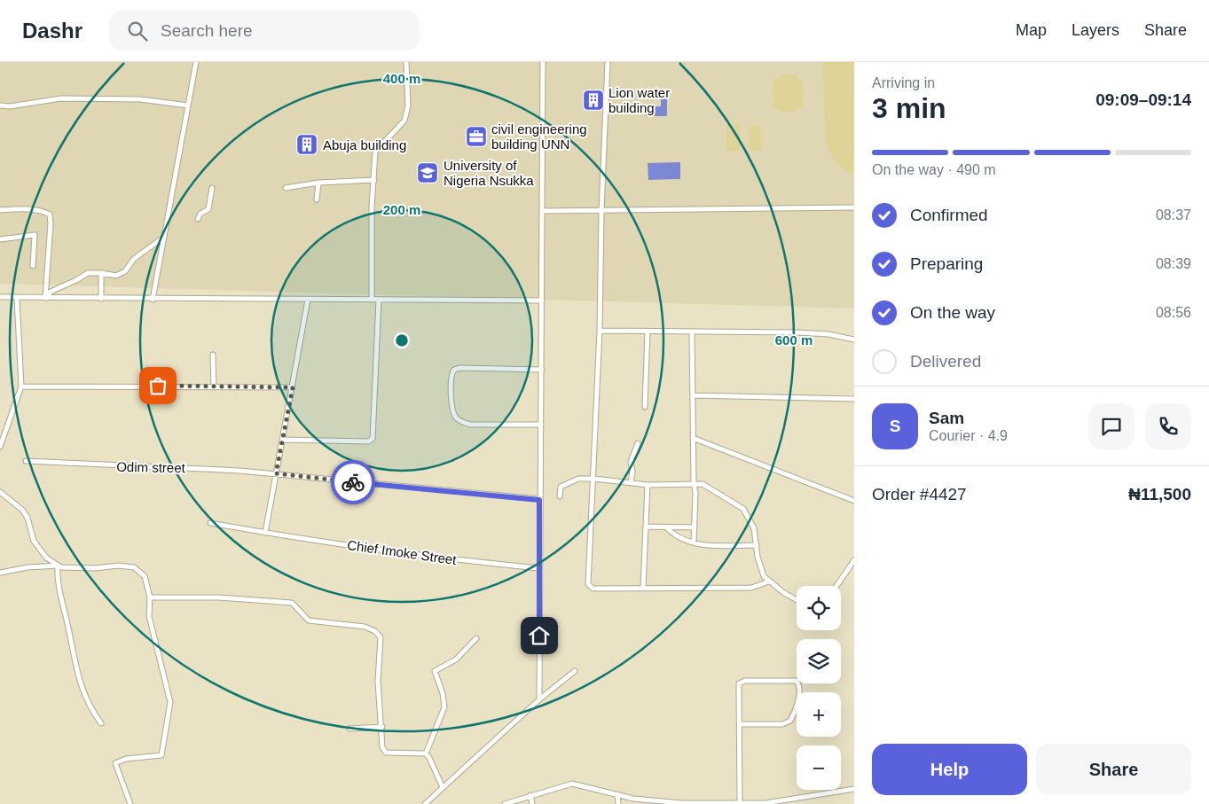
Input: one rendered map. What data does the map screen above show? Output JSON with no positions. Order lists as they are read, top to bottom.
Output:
{
  "streets": {
    "street": ["Odim street", "Chief Imoke Street"]
  },
  "places": {
    "building": ["Lion water building", "Abuja building"],
    "office": ["civil engineering building UNN"],
    "school or university": ["University of Nigeria Nsukka"]
  },
  "page": {
    "header": "Dashr",
    "search": "Search here",
    "nav": ["Map", "Layers", "Share"],
    "heading": ["3 min", "Arriving in", "09:09–09:14"],
    "panel": [
      "Sam",
      "Courier · 4.9",
      "Order #4427",
      "₦11,500"
    ],
    "bar": "On the way · 490 m",
    "list": [
      ["Confirmed", "08:37"],
      ["Preparing", "08:39"],
      ["On the way", "08:56"],
      "Delivered"
    ],
    "round": "S",
    "map_buttons": ["+", "−"],
    "buttons": ["Help", "Share"]
  },
  "rings": ["400 m", "200 m", "600 m"]
}
